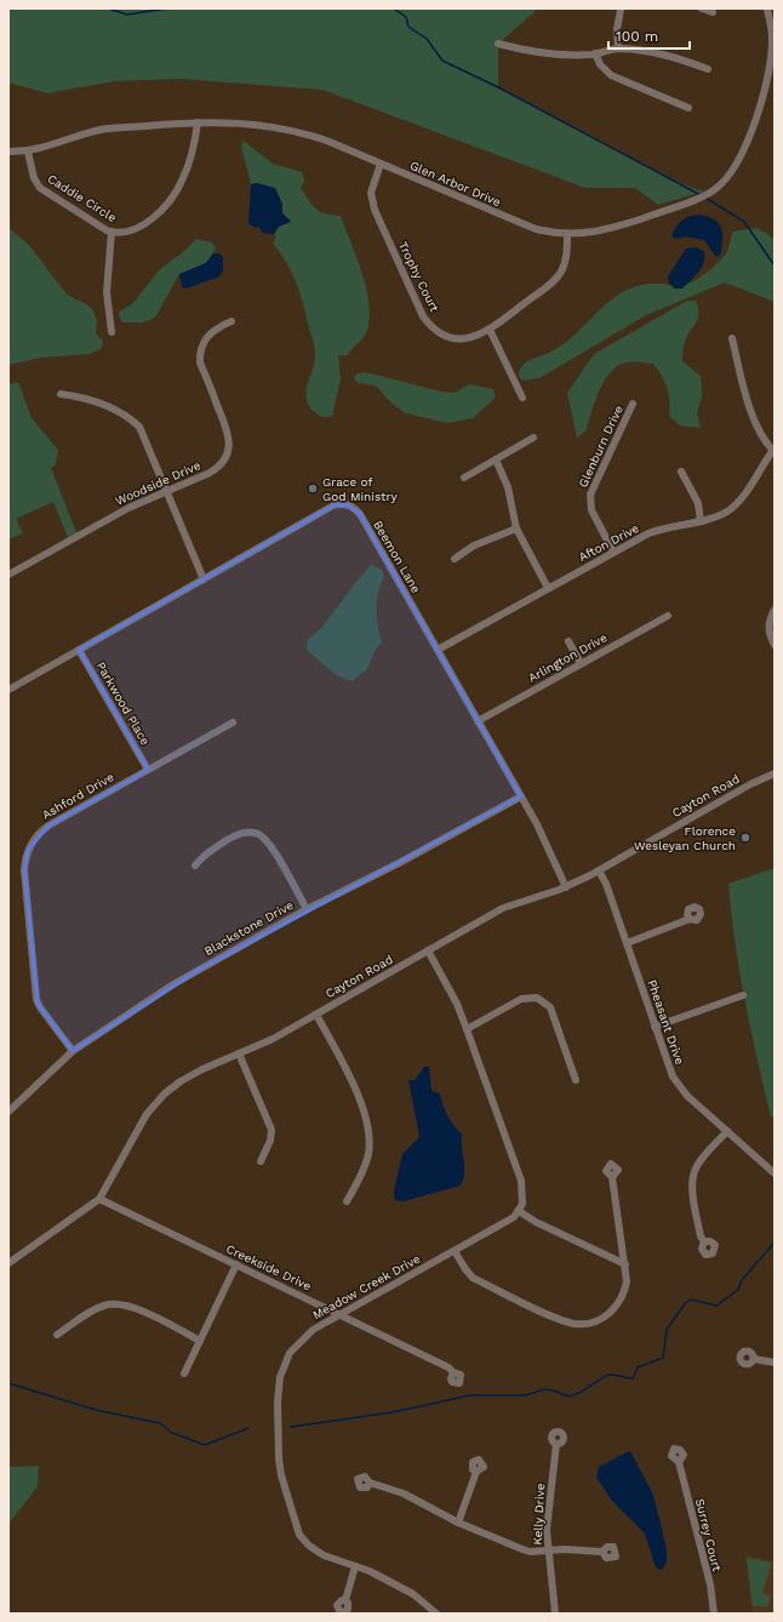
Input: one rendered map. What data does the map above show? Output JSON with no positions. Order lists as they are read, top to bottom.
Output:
{
  "streets": {
    "street": [
      "Glen Arbor Drive",
      "Caddie Circle",
      "Trophy Court",
      "Glenburn Drive",
      "Woodside Drive",
      "Afton Drive",
      "Beemon Lane",
      "Arlington Drive",
      "Parkwood Place",
      "Ashford Drive",
      "Cayton Road",
      "Blackstone Drive",
      "Pheasant Drive",
      "Creekside Drive",
      "Meadow Creek Drive",
      "Kelly Drive",
      "Surrey Court"
    ]
  },
  "crossings": [
    ["Glen Arbor Drive", "Caddie Circle"],
    ["Glen Arbor Drive", "Trophy Court"],
    ["Glenburn Drive", "Afton Drive"],
    ["Afton Drive", "Beemon Lane"],
    ["Beemon Lane", "Arlington Drive"],
    ["Beemon Lane", "Parkwood Place"],
    ["Beemon Lane", "Cayton Road"],
    ["Beemon Lane", "Blackstone Drive"],
    ["Parkwood Place", "Ashford Drive"],
    ["Ashford Drive", "Blackstone Drive"],
    ["Cayton Road", "Pheasant Drive"],
    ["Cayton Road", "Creekside Drive"],
    ["Creekside Drive", "Meadow Creek Drive"]
  ],
  "places": ["Grace of God Ministry", "Florence Wesleyan Church"],
  "scale_bar": "100 m"
}
